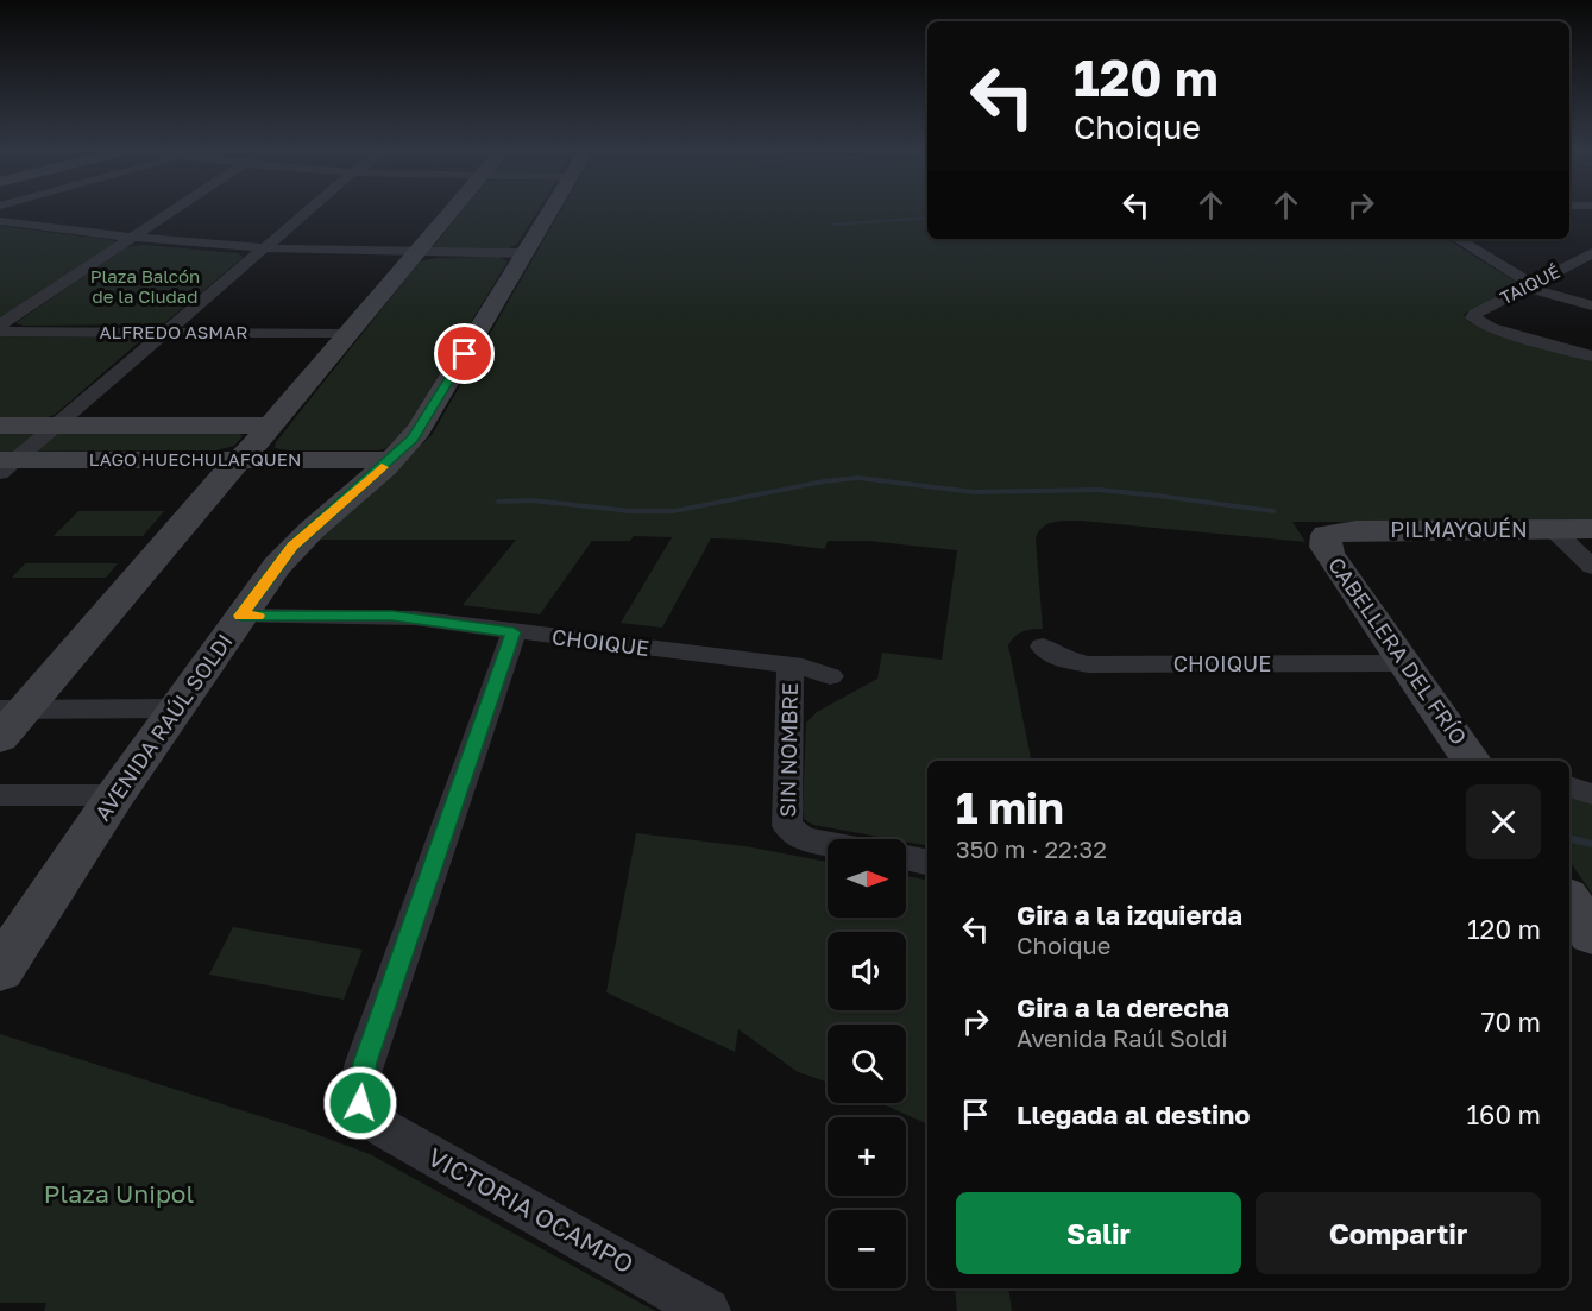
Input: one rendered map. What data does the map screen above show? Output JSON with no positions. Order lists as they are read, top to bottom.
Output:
{
  "streets": {
    "main road": [
      "LAGO HUECHULAFQUEN",
      "PILMAYQUÉN",
      "CABELLERA DEL FRÍO",
      "AVENIDA RAÚL SOLDI"
    ],
    "street": [
      "TAIQUÉ",
      "ALFREDO ASMAR",
      "CHOIQUE",
      "SIN NOMBRE",
      "VICTORIA OCAMPO"
    ]
  },
  "crossings": [
    ["LAGO HUECHULAFQUEN", "AVENIDA RAÚL SOLDI"],
    ["PILMAYQUÉN", "CABELLERA DEL FRÍO"],
    ["CHOIQUE", "CABELLERA DEL FRÍO"],
    ["CHOIQUE", "AVENIDA RAÚL SOLDI"],
    ["CHOIQUE", "SIN NOMBRE"],
    ["CHOIQUE", "VICTORIA OCAMPO"]
  ],
  "parks": ["Plaza Balcón de la Ciudad", "Plaza Unipol"],
  "north": "right",
  "page": {
    "turn": ["120 m", "Choique"],
    "heading": ["1 min", "350 m · 22:32"],
    "map_buttons": ["+", "−"],
    "list": [
      {
        "name": "Gira a la izquierda",
        "note": "Choique",
        "value": "120 m"
      },
      {
        "name": "Gira a la derecha",
        "note": "Avenida Raúl Soldi",
        "value": "70 m"
      },
      {
        "name": "Llegada al destino",
        "value": "160 m"
      }
    ],
    "buttons": ["Salir", "Compartir"]
  }
}
